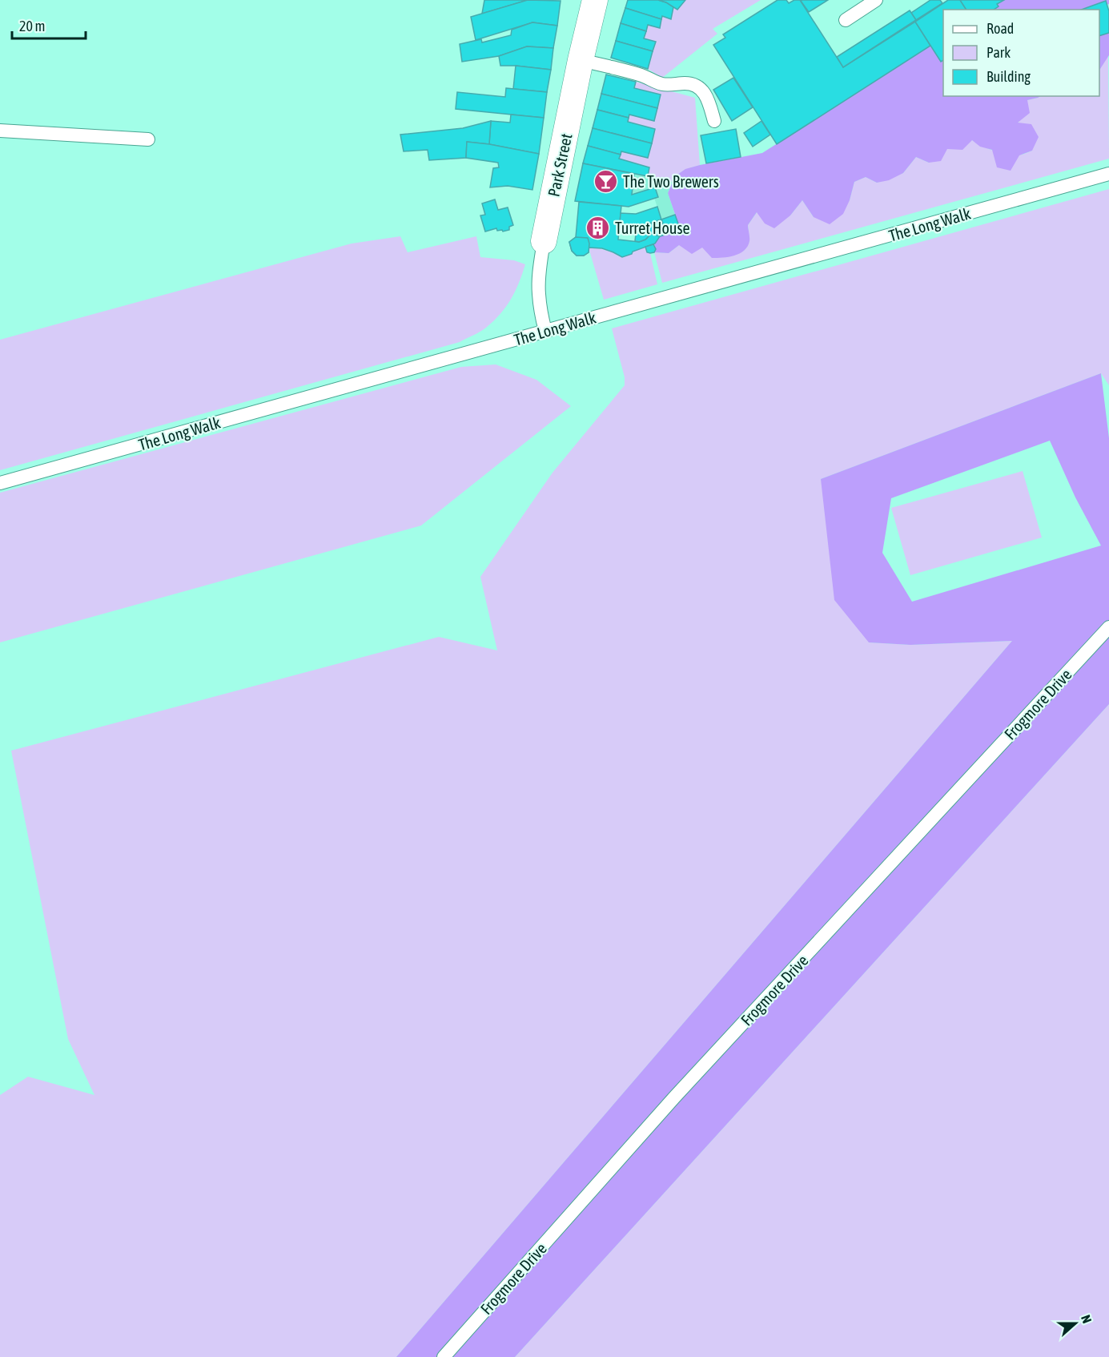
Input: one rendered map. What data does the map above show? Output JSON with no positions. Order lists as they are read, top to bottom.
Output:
{
  "streets": {
    "street": ["Park Street"],
    "lane": ["The Long Walk", "Frogmore Drive"]
  },
  "crossings": [
    ["Park Street", "The Long Walk"]
  ],
  "places": {
    "bar": ["The Two Brewers"],
    "building": ["Turret House"]
  },
  "legend": ["Road", "Park", "Building"],
  "scale_bar": "20 m",
  "north": "right"
}
